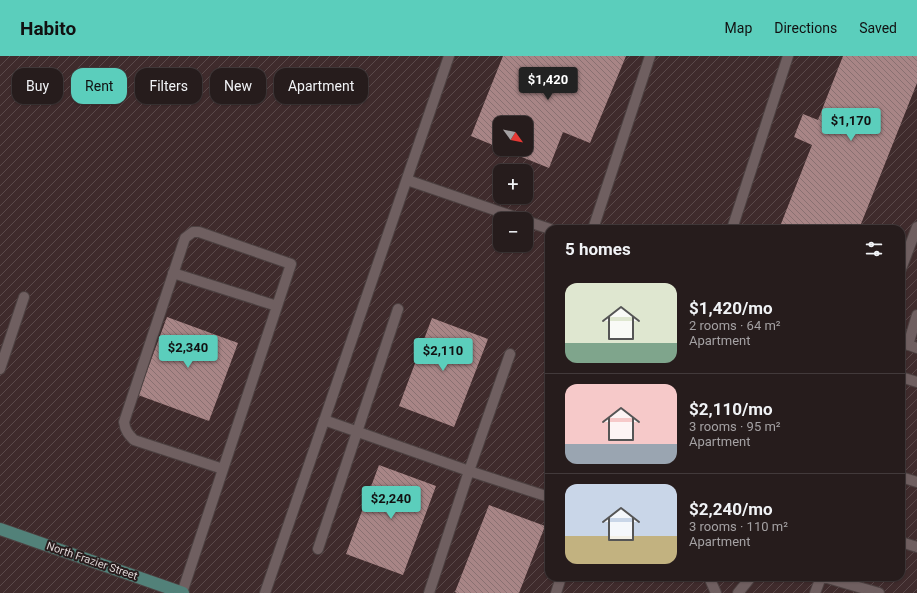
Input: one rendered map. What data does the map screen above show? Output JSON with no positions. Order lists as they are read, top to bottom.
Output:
{
  "streets": {
    "main road": ["North Frazier Street"]
  },
  "north": "bottom right",
  "page": {
    "header": "Habito",
    "nav": ["Map", "Directions", "Saved"],
    "price": [
      "$1,420",
      "$1,170",
      "$2,340",
      "$2,110",
      "$2,240"
    ],
    "chip": [
      "Buy",
      "Rent",
      "Filters",
      "New",
      "Apartment"
    ],
    "map_buttons": ["+", "−"],
    "heading": "5 homes",
    "list": [
      {
        "name": "$1,420/mo",
        "note": "2 rooms · 64 m² · Apartment"
      },
      {
        "name": "$2,110/mo",
        "note": "3 rooms · 95 m² · Apartment"
      },
      {
        "name": "$2,240/mo",
        "note": "3 rooms · 110 m² · Apartment"
      }
    ]
  }
}
